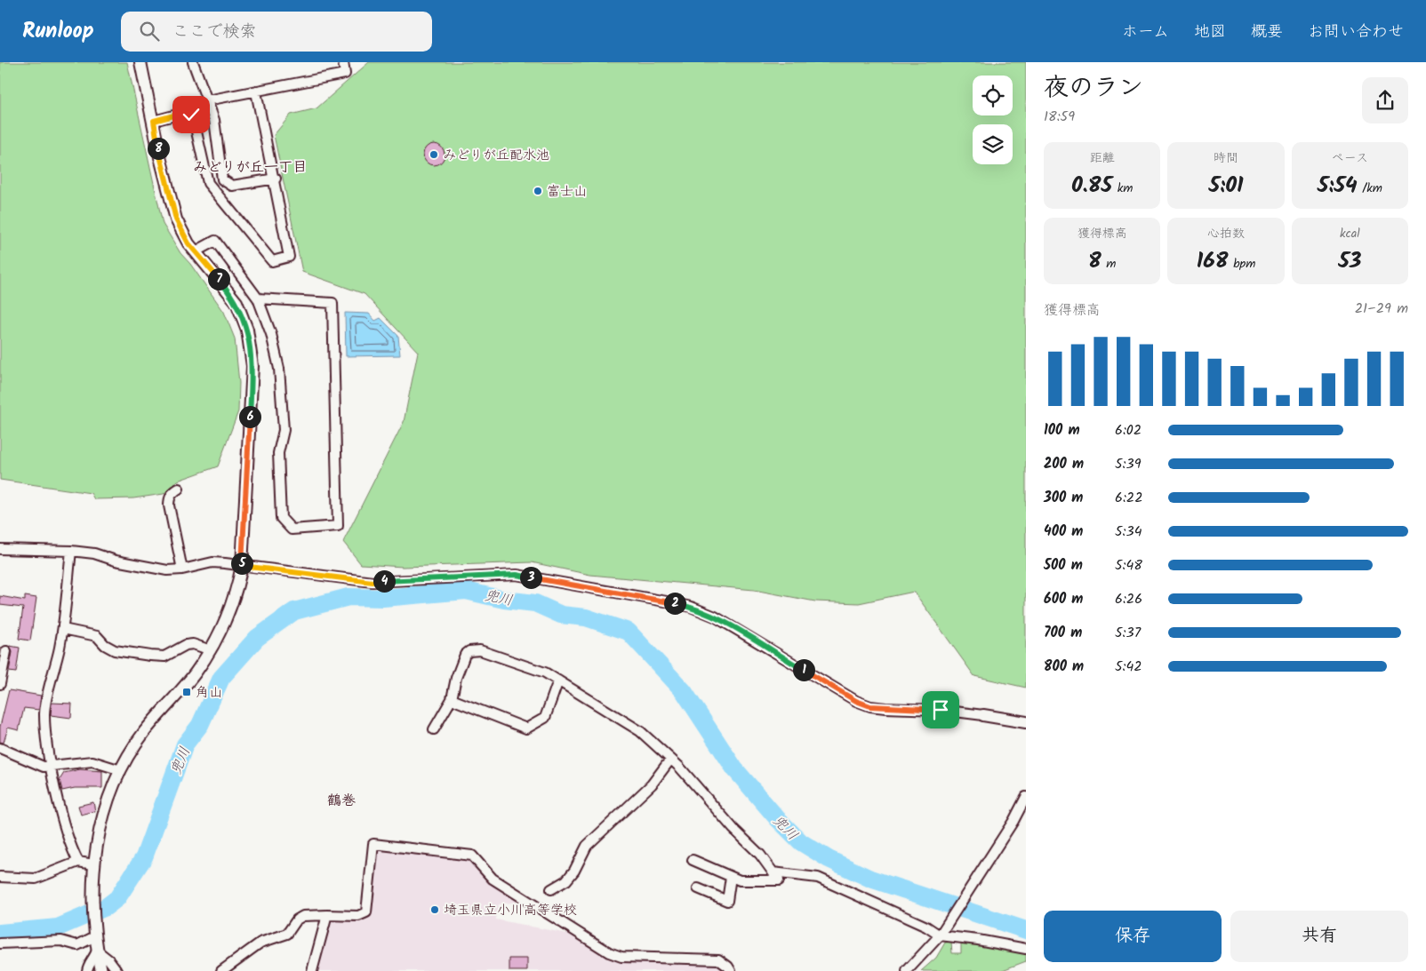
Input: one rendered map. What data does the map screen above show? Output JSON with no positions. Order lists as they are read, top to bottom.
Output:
{
  "districts": ["みどりが丘一丁目", "鶴巻"],
  "water": ["兜川"],
  "places": {
    "other": ["みどりが丘配水池", "富士山", "埼玉県立小川高等学校"],
    "transit": ["角山"]
  },
  "page": {
    "header": "Runloop",
    "search": "ここで検索",
    "nav": [
      "ホーム",
      "地図",
      "概要",
      "お問い合わせ"
    ],
    "heading": ["夜のラン", "18:59"],
    "pins": [
      "8",
      "7",
      "6",
      "5",
      "3",
      "4",
      "2",
      "1"
    ],
    "stats": [
      ["距離", "0.85 km"],
      ["時間", "5:01"],
      ["ペース", "5:54 /km"],
      ["獲得標高", "8 m"],
      ["心拍数", "168 bpm"],
      ["kcal", "53"]
    ],
    "chart": ["獲得標高", "21–29 m"],
    "list": [
      {
        "name": "100 m",
        "note": "6:02"
      },
      {
        "name": "200 m",
        "note": "5:39"
      },
      {
        "name": "300 m",
        "note": "6:22"
      },
      {
        "name": "400 m",
        "note": "5:34"
      },
      {
        "name": "500 m",
        "note": "5:48"
      },
      {
        "name": "600 m",
        "note": "6:26"
      },
      {
        "name": "700 m",
        "note": "5:37"
      },
      {
        "name": "800 m",
        "note": "5:42"
      }
    ],
    "buttons": ["保存", "共有"]
  }
}
